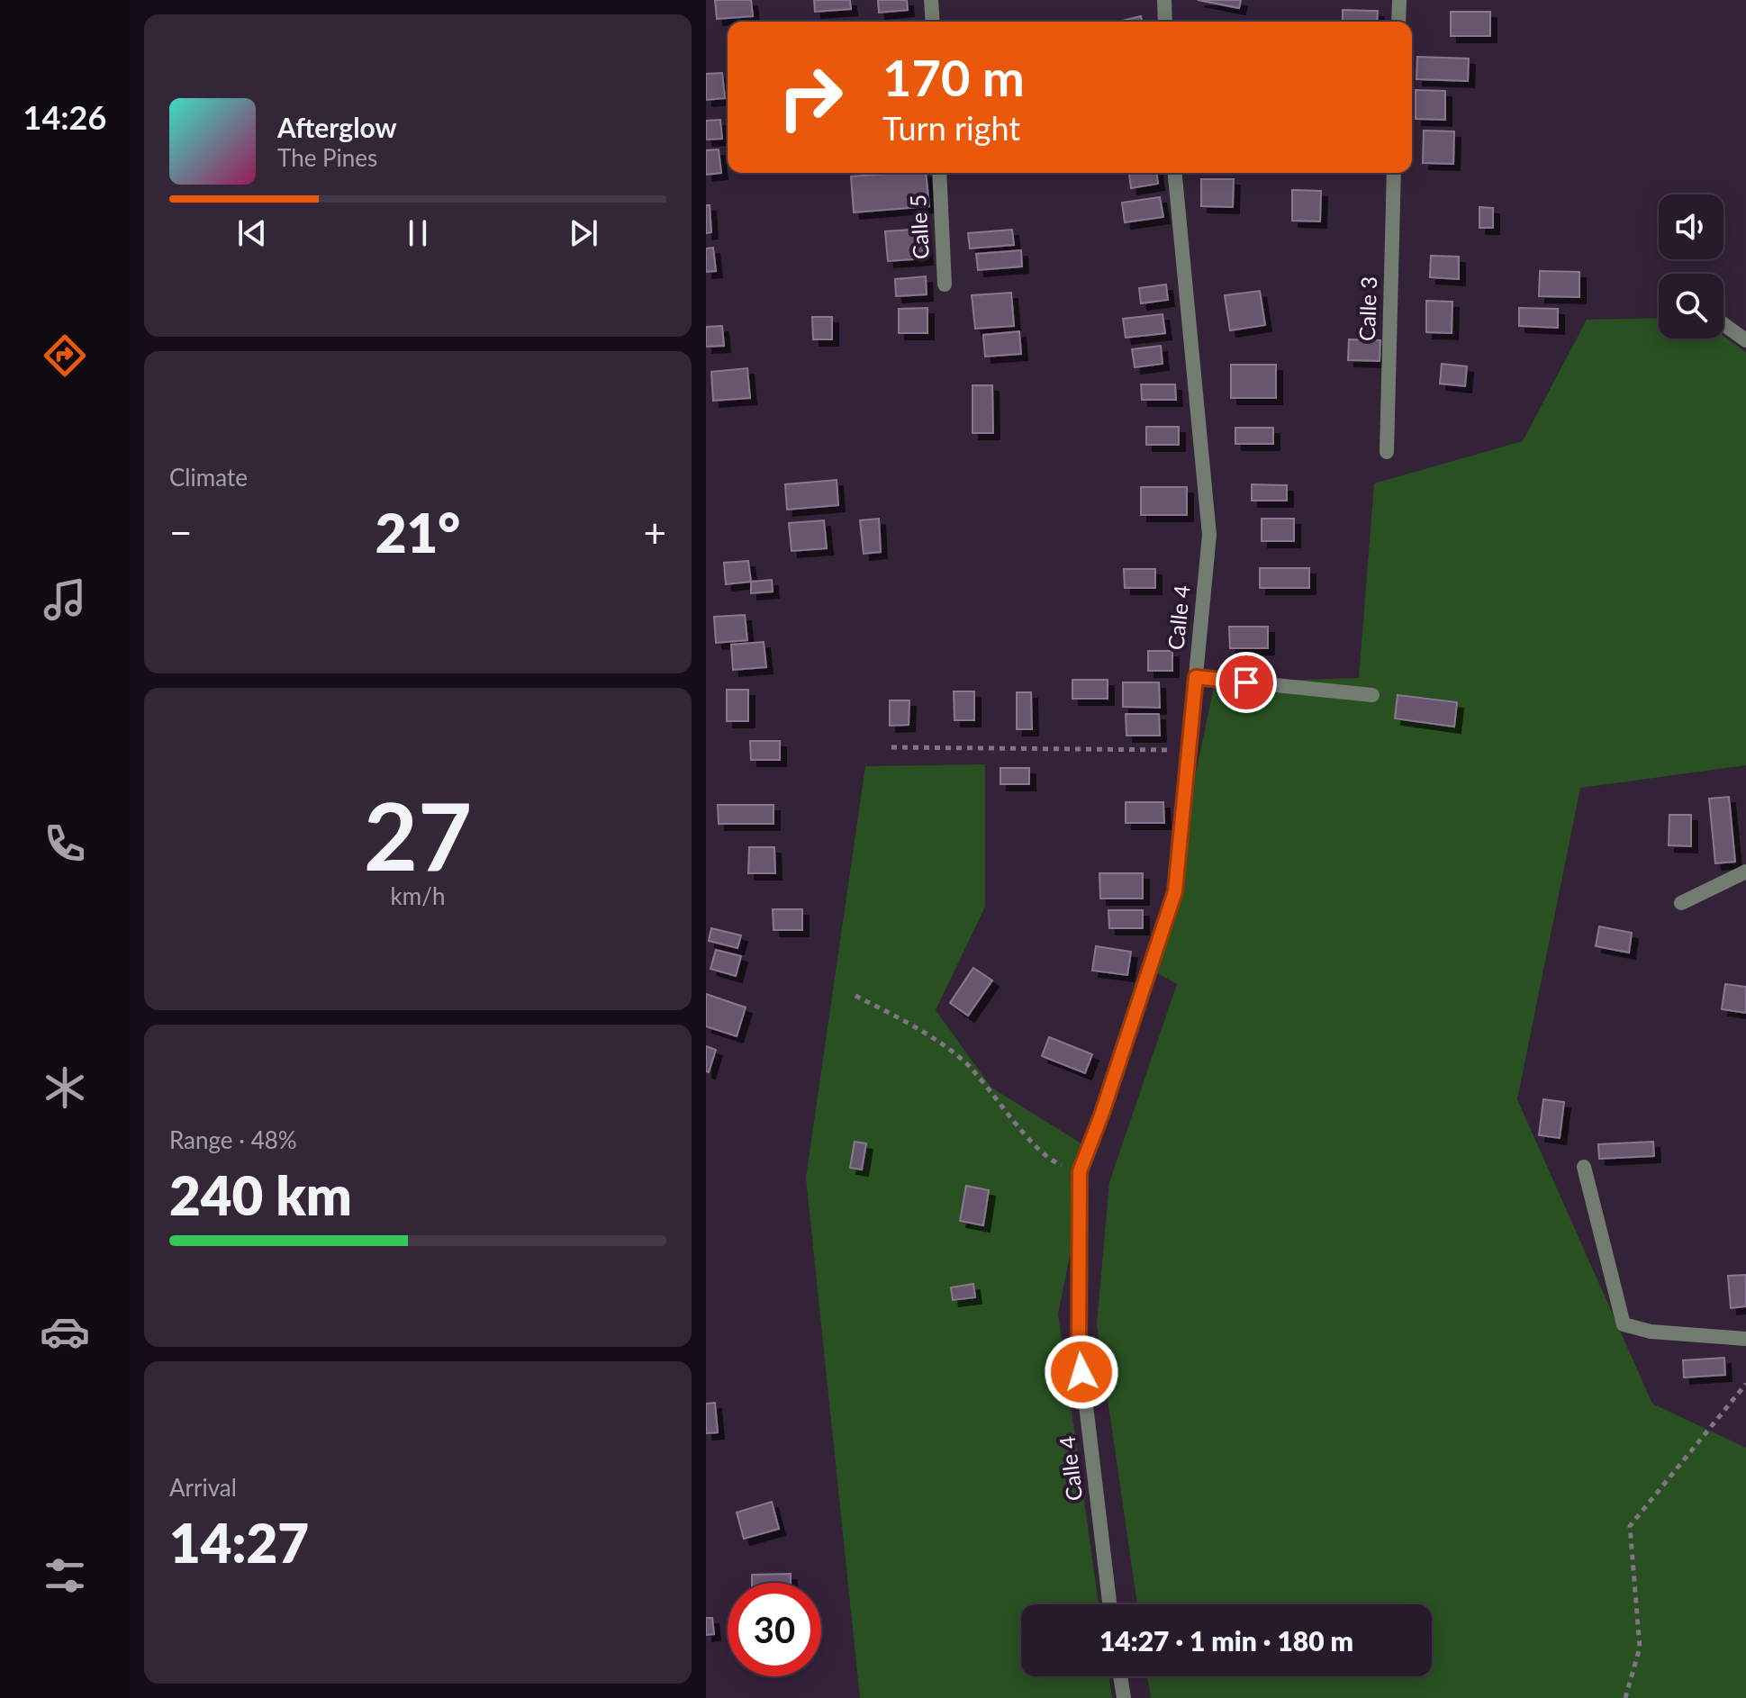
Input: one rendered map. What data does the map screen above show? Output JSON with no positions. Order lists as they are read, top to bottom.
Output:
{
  "streets": {
    "street": ["Calle 5", "Calle 3", "Calle 4"]
  },
  "page": {
    "tabs": "14:26",
    "turn": ["170 m", "Turn right"],
    "song": ["Afterglow", "The Pines"],
    "tile": [
      "Climate",
      ["27", "km/h"],
      ["Range · 48%", "240 km"],
      ["Arrival", "14:27"]
    ],
    "heat": ["−", "21°", "+"],
    "limit": "30",
    "trip": "14:27 · 1 min · 180 m"
  }
}
